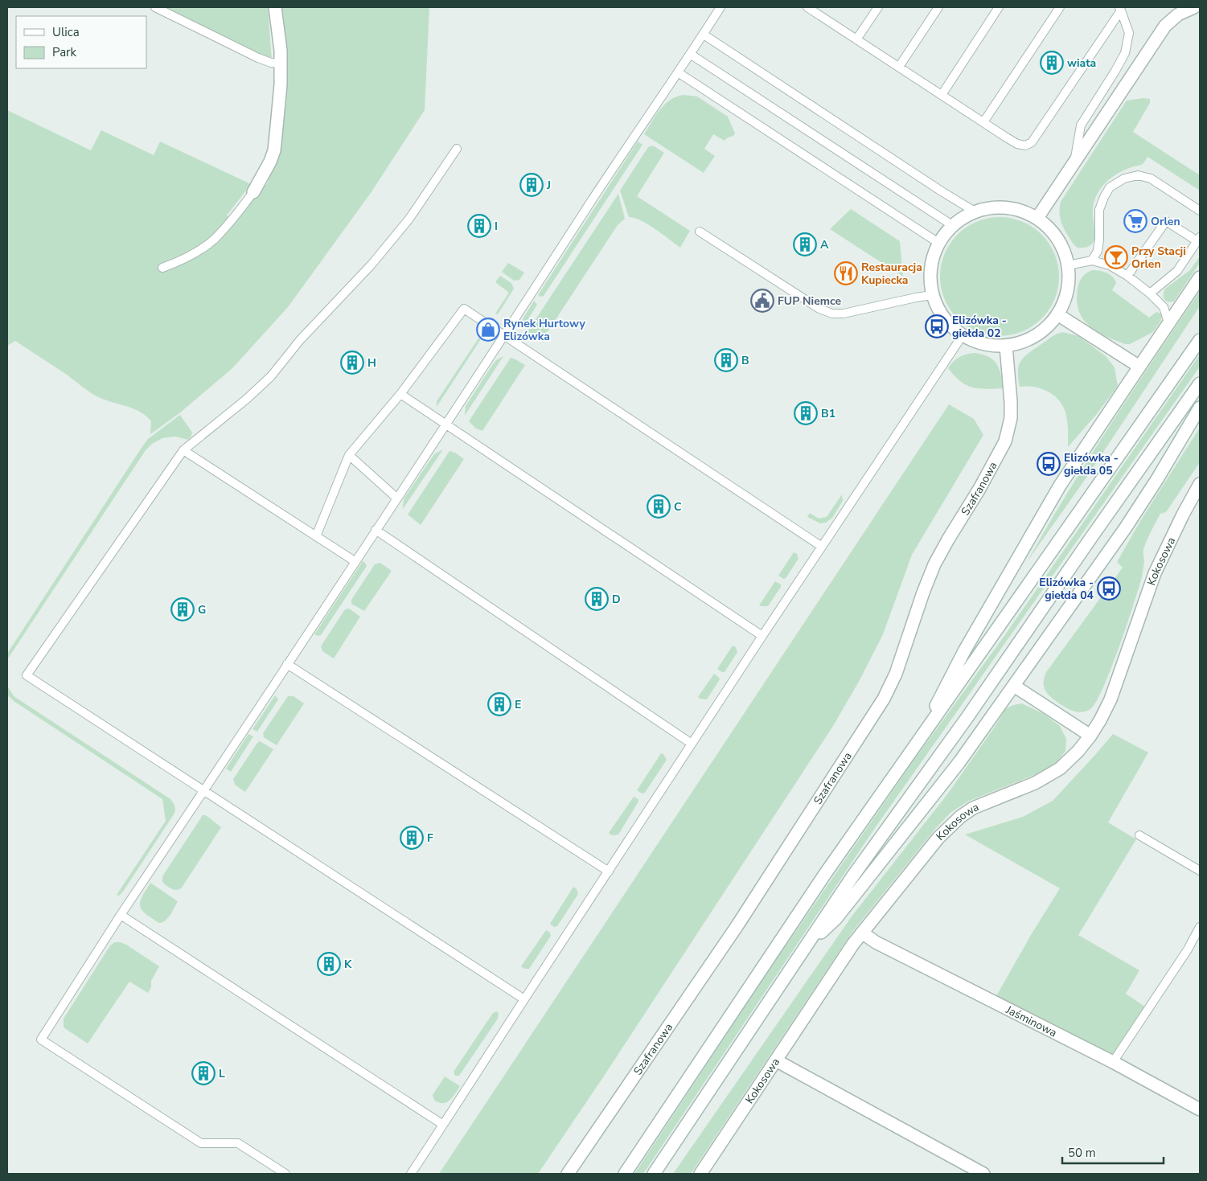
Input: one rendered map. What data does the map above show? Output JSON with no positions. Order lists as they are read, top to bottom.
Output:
{
  "streets": {
    "street": ["Szafranowa", "Kokosowa", "Jaśminowa"]
  },
  "crossings": [
    ["Kokosowa", "Jaśminowa"]
  ],
  "places": {
    "building": [
      "wiata",
      "J",
      "I",
      "A",
      "B",
      "H",
      "B1",
      "C",
      "D",
      "G",
      "E",
      "F",
      "K",
      "L"
    ],
    "supermarket": ["Orlen"],
    "bar": ["Przy Stacji Orlen"],
    "restaurant": ["Restauracja Kupiecka"],
    "public building": ["FUP Niemce"],
    "bus stop": ["Elizówka - giełda 02", "Elizówka - giełda 05", "Elizówka - giełda 04"],
    "shop": ["Rynek Hurtowy Elizówka"]
  },
  "legend": ["Ulica", "Park"],
  "scale_bar": "50 m"
}
